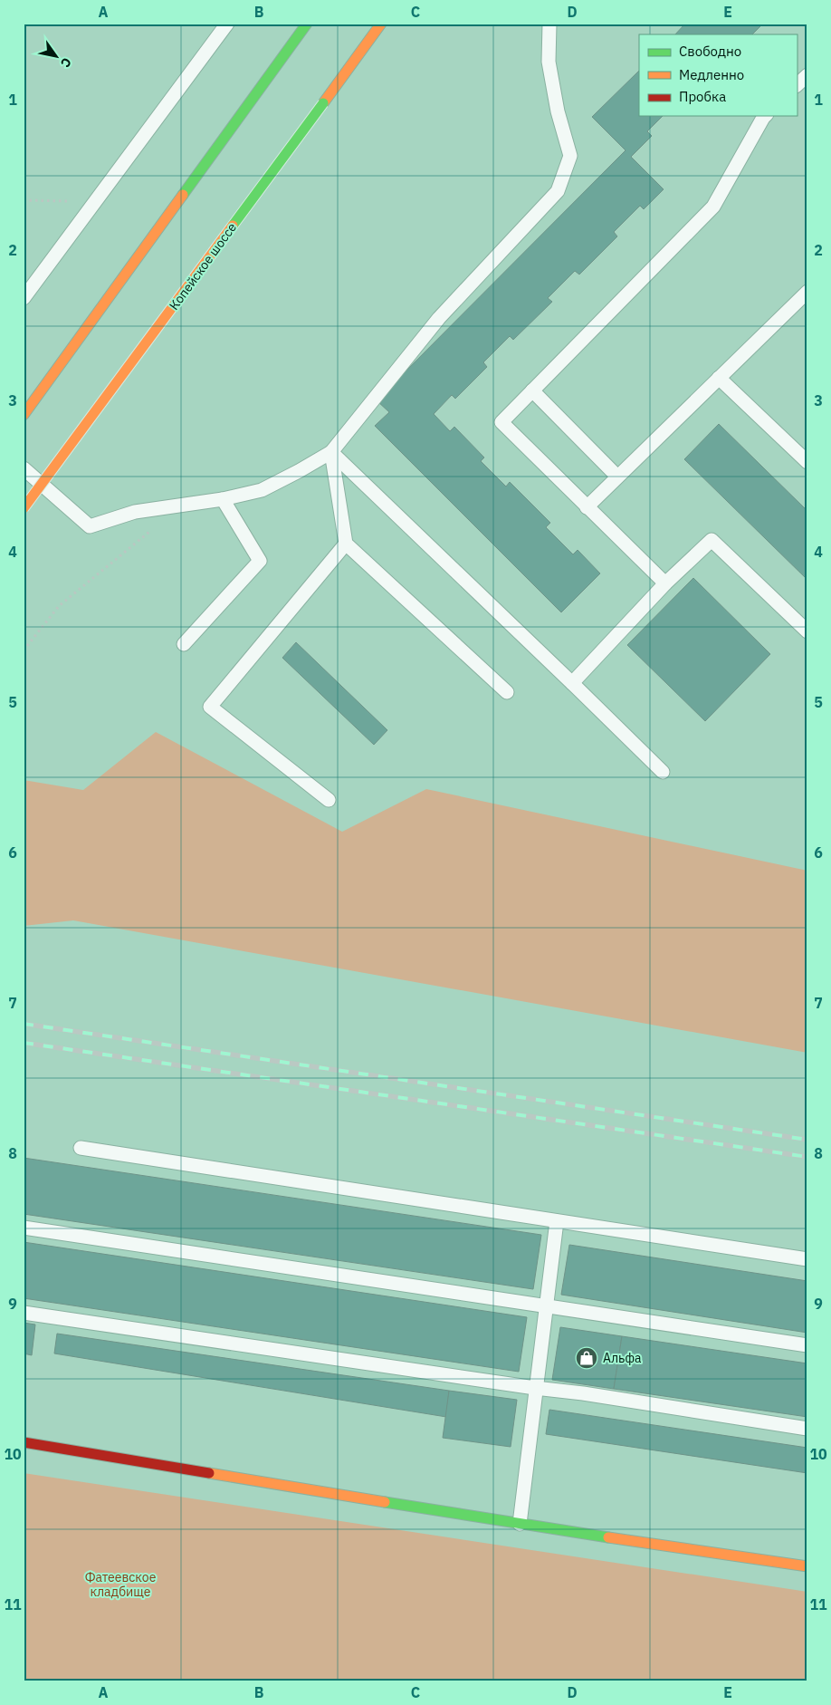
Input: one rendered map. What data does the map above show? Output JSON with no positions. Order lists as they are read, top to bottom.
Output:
{
  "streets": {
    "main road": ["Копейское шоссе"]
  },
  "parks": ["Фатеевское кладбище"],
  "places": {
    "shop": ["Альфа"]
  },
  "legend": ["Свободно", "Медленно", "Пробка"],
  "north": "bottom right",
  "grid": {
    "columns": [
      "A",
      "B",
      "C",
      "D",
      "E"
    ],
    "rows": [
      "1",
      "2",
      "3",
      "4",
      "5",
      "6",
      "7",
      "8",
      "9",
      "10",
      "11"
    ]
  }
}
